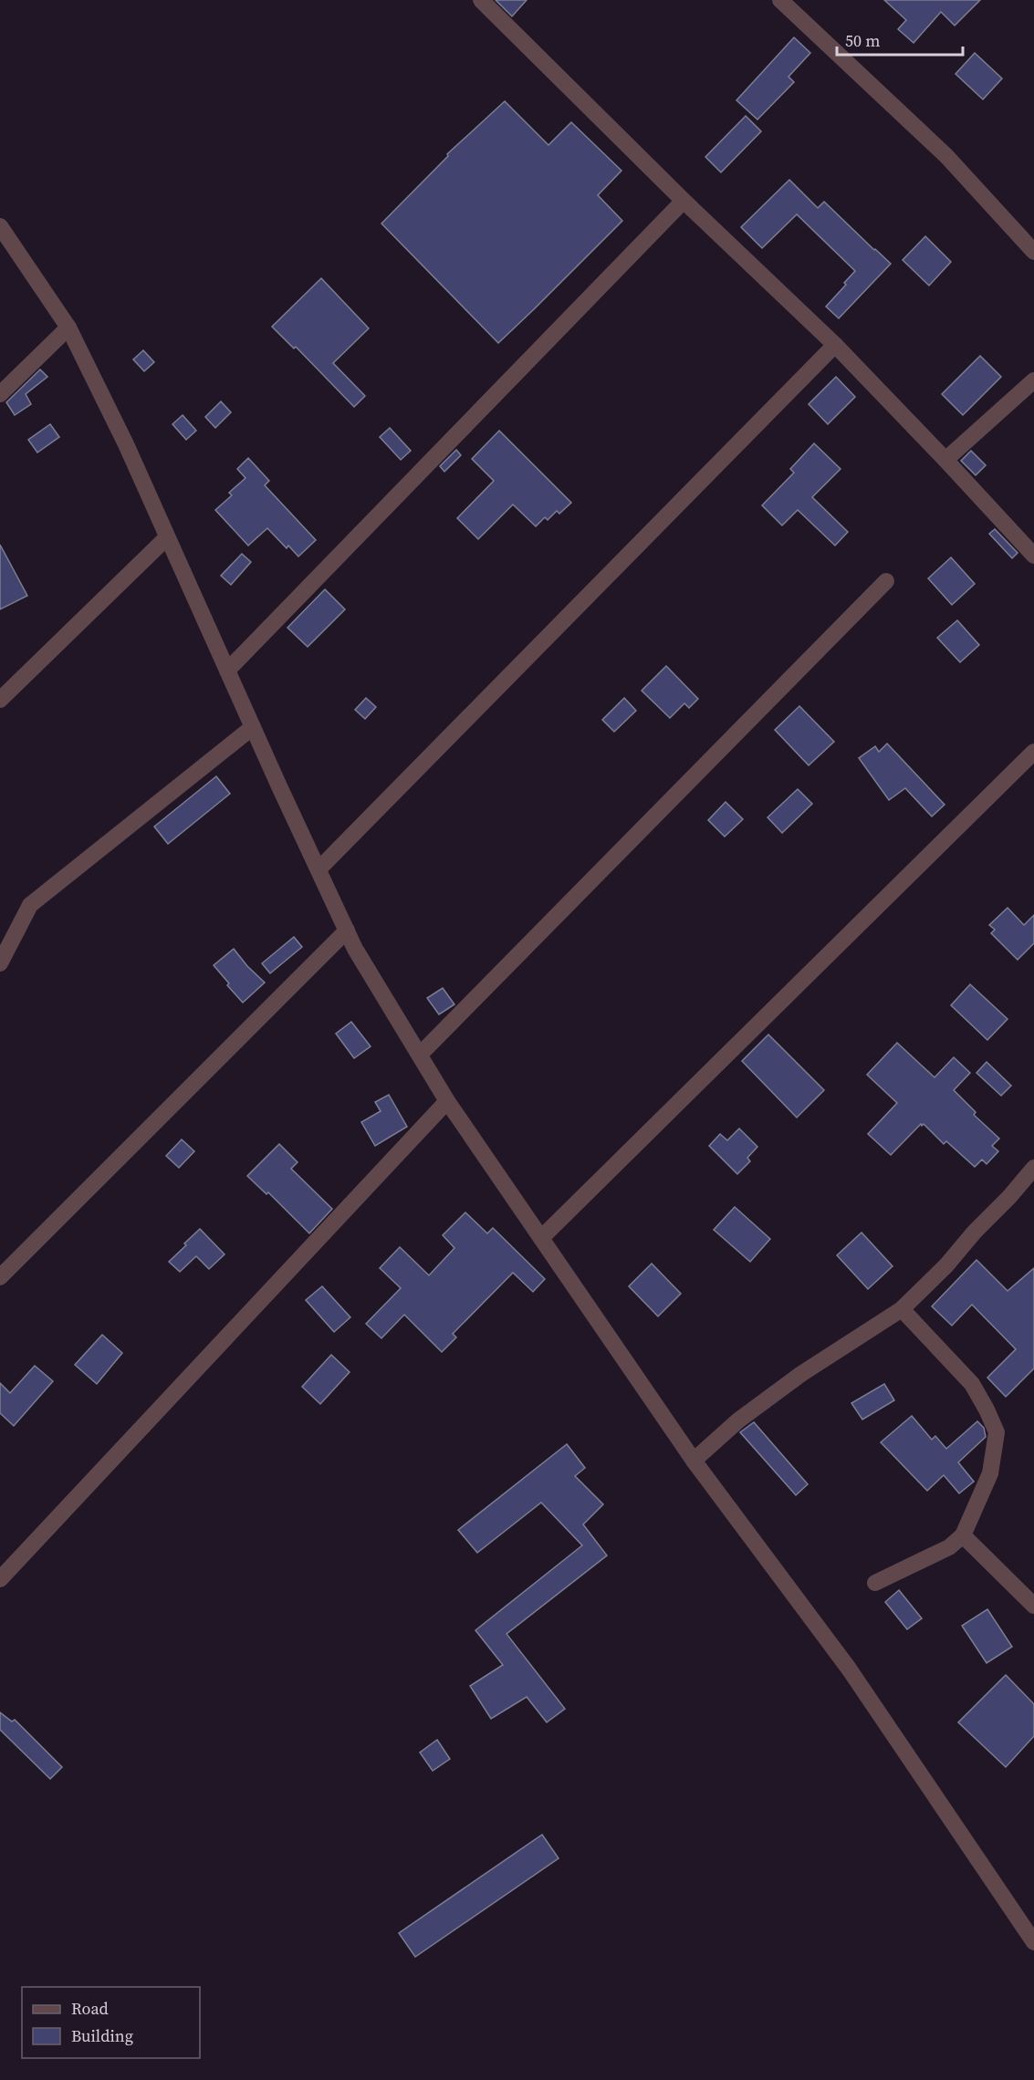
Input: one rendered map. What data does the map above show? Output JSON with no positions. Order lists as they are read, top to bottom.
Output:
{
  "legend": ["Road", "Building"],
  "scale_bar": "50 m"
}
